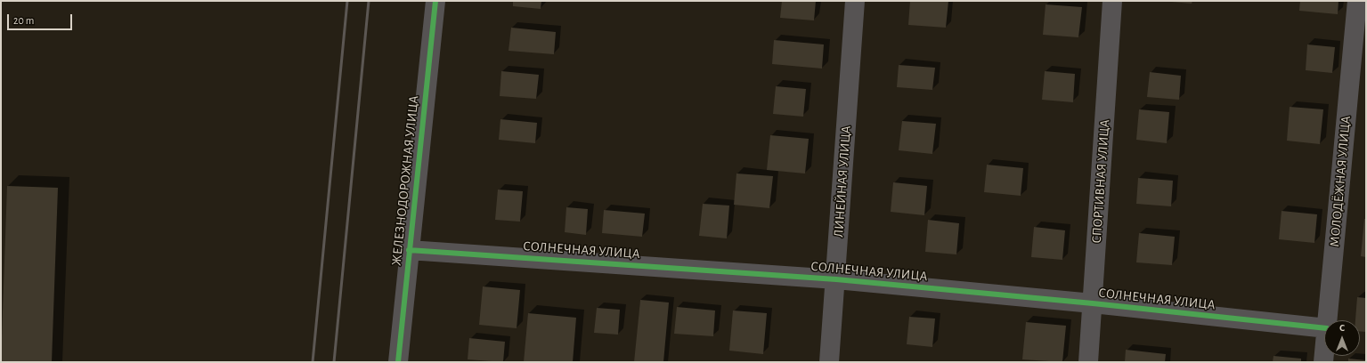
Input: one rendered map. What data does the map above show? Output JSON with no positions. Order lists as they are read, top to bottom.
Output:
{
  "streets": {
    "street": [
      "ЖЕЛЕЗНОДОРОЖНАЯ УЛИЦА",
      "ЛИНЕЙНАЯ УЛИЦА",
      "СПОРТИВНАЯ УЛИЦА",
      "МОЛОДЁЖНАЯ УЛИЦА",
      "СОЛНЕЧНАЯ УЛИЦА"
    ]
  },
  "crossings": [
    ["ЖЕЛЕЗНОДОРОЖНАЯ УЛИЦА", "СОЛНЕЧНАЯ УЛИЦА"],
    ["ЛИНЕЙНАЯ УЛИЦА", "СОЛНЕЧНАЯ УЛИЦА"],
    ["СПОРТИВНАЯ УЛИЦА", "СОЛНЕЧНАЯ УЛИЦА"]
  ],
  "scale_bar": "20 m",
  "north": "top"
}
